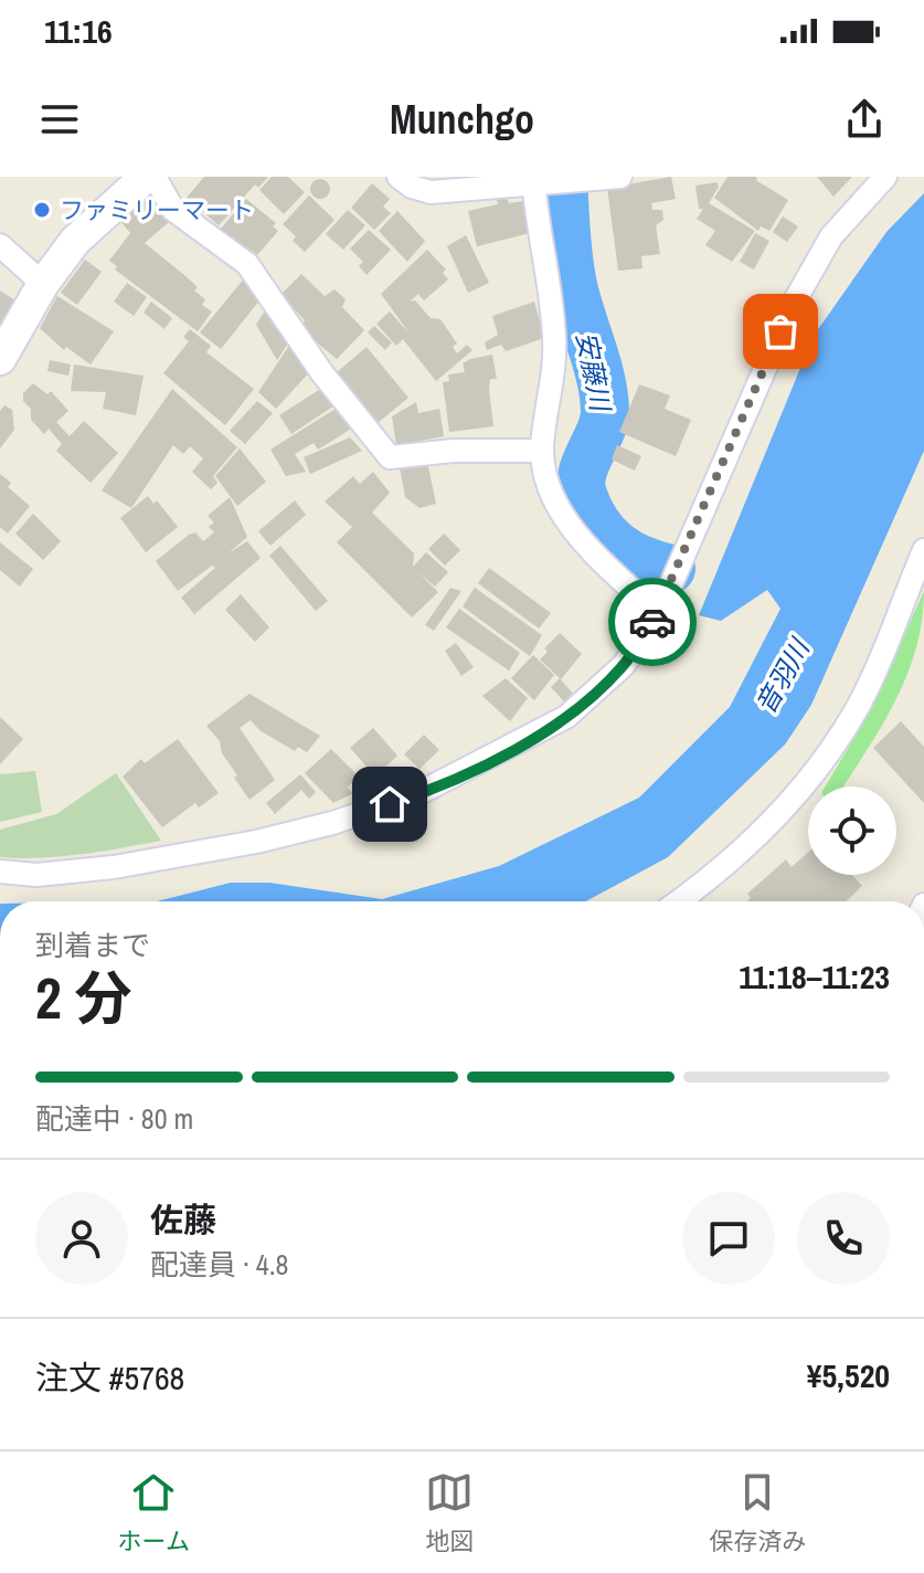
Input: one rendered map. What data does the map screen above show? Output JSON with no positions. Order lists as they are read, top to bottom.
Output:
{
  "water": ["安藤川", "音羽川"],
  "places": ["ファミリーマート"],
  "page": {
    "status": "11:16",
    "header": "Munchgo",
    "heading": ["2 分", "到着まで", "11:18–11:23"],
    "panel": [
      "佐藤",
      "配達員 · 4.8",
      "注文 #5768",
      "¥5,520"
    ],
    "bar": "配達中 · 80 m",
    "tabs": ["ホーム", "地図", "保存済み"]
  }
}
